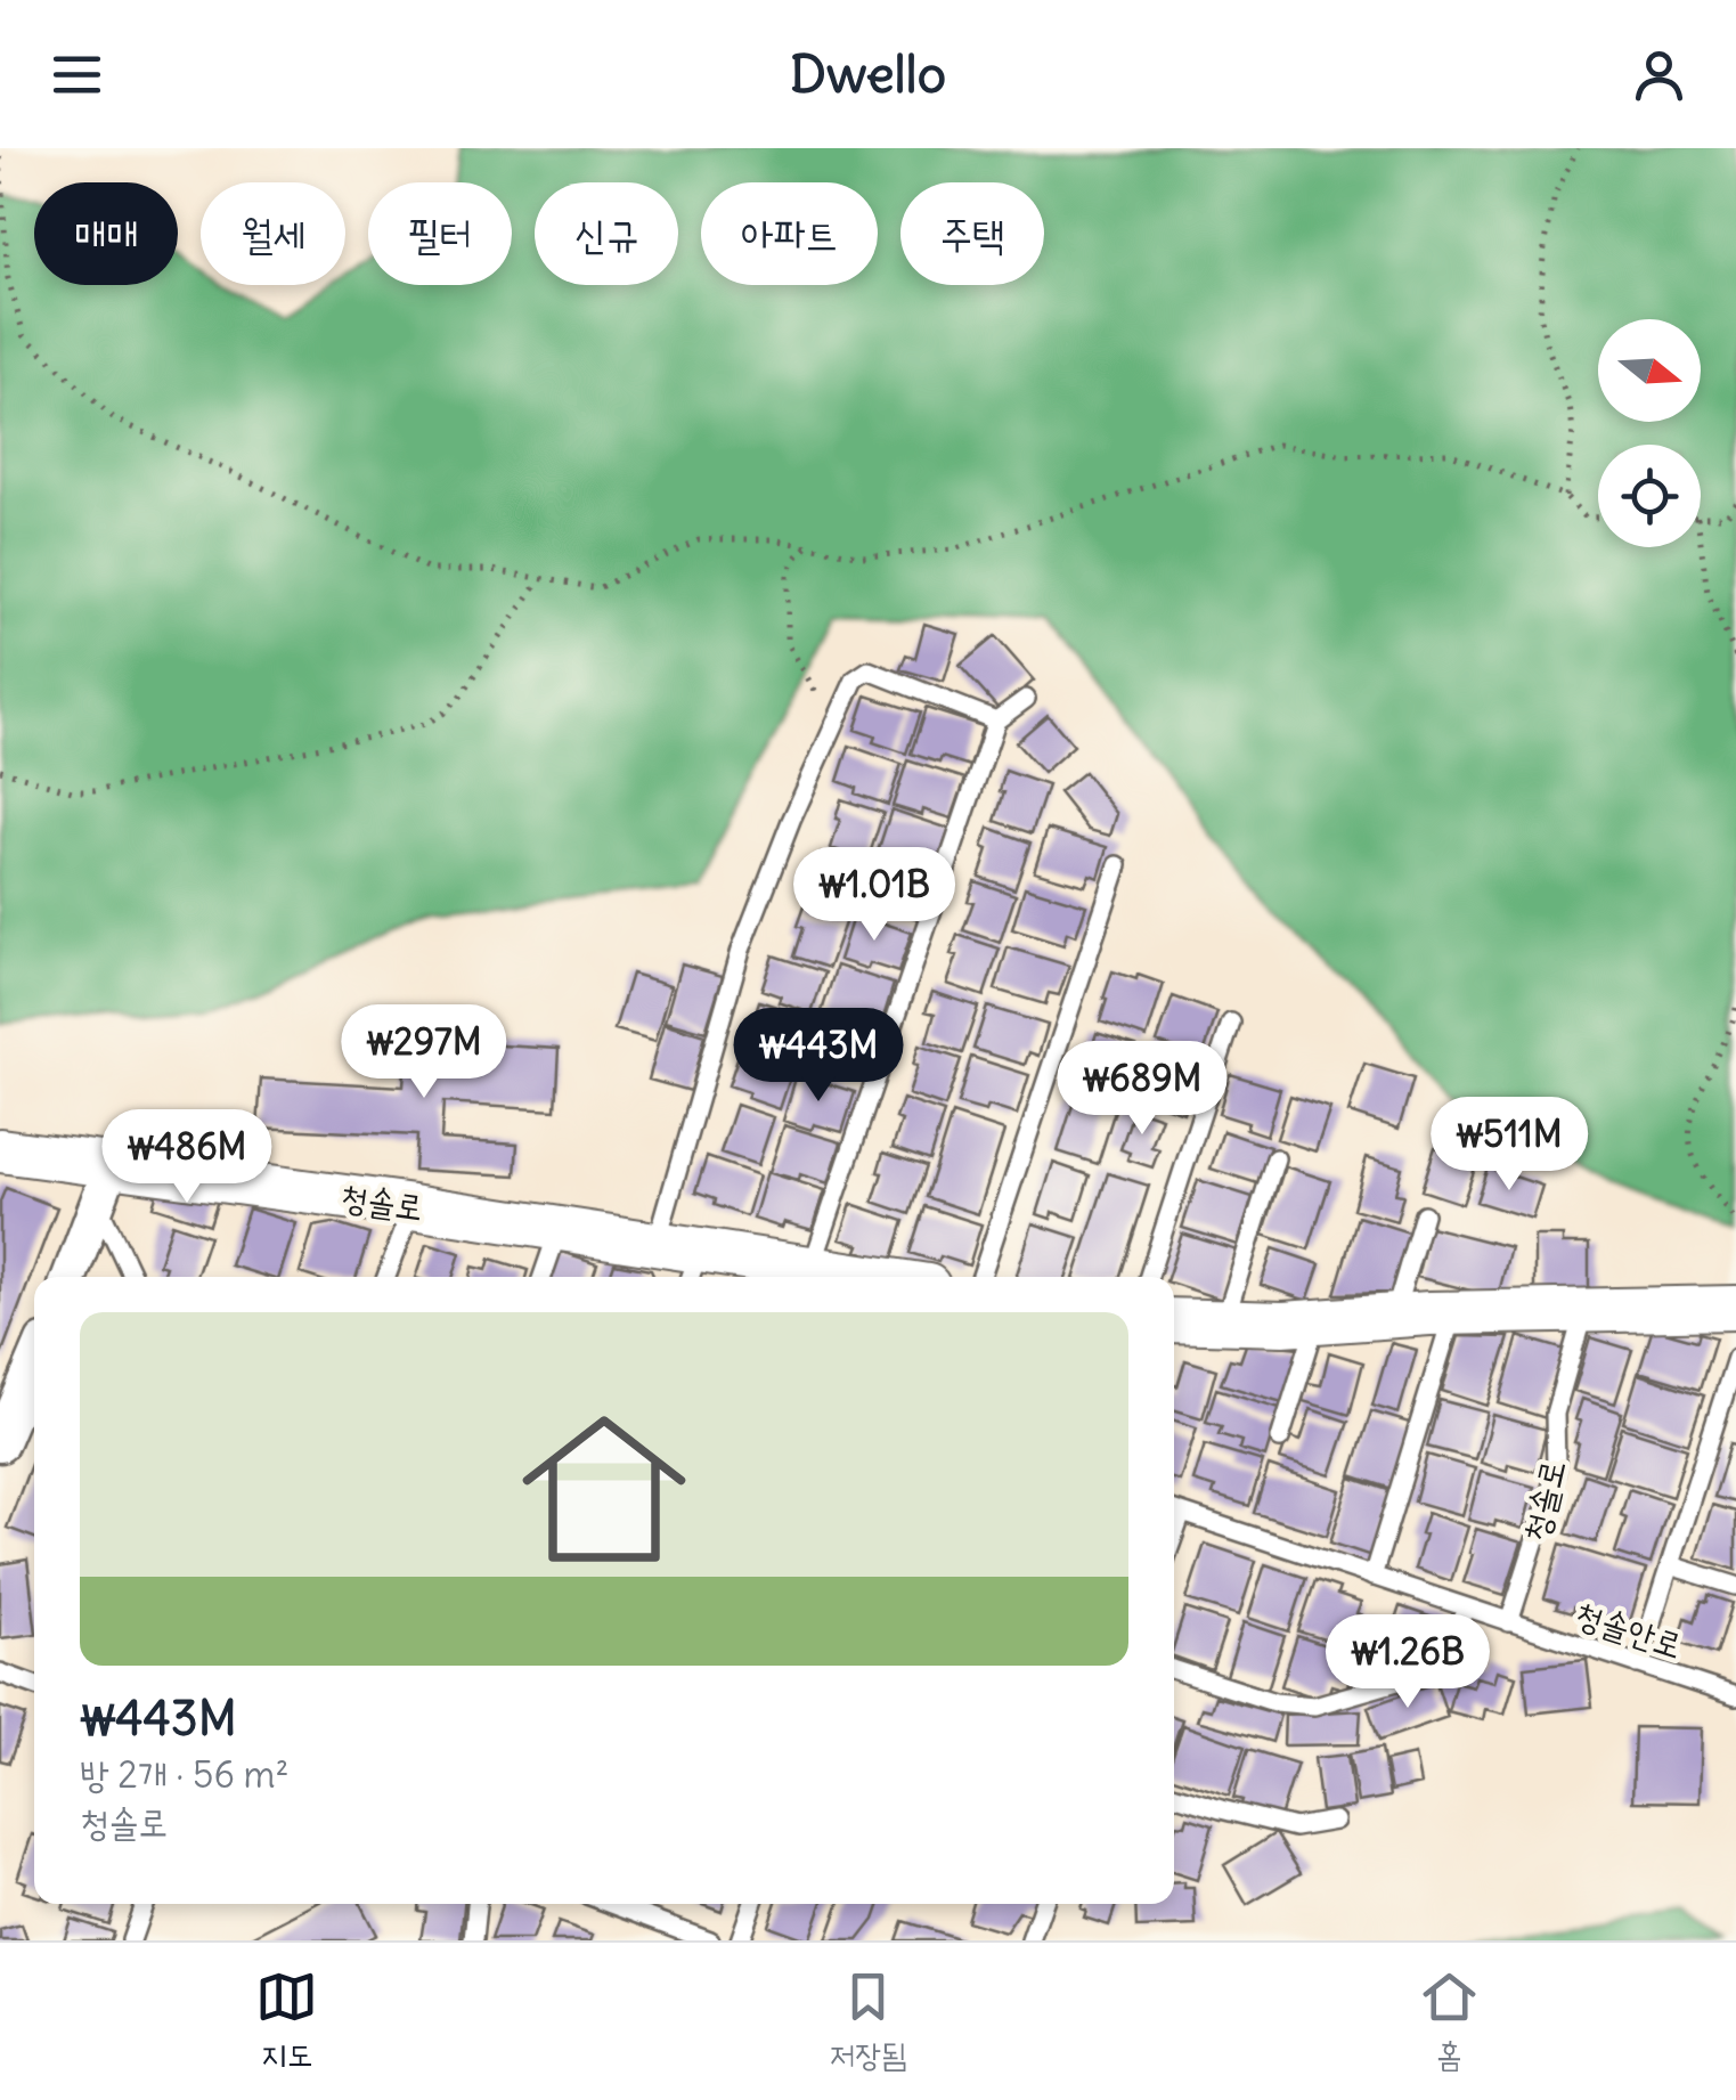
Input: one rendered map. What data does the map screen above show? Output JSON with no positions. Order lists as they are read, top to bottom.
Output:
{
  "streets": {
    "street": ["청솔로"],
    "lane": ["청솔안로"]
  },
  "crossings": [
    ["청솔로", "청솔안로"]
  ],
  "north": "right",
  "page": {
    "header": "Dwello",
    "chip": [
      "매매",
      "월세",
      "필터",
      "신규",
      "아파트",
      "주택"
    ],
    "price": [
      "₩1.01B",
      "₩297M",
      "₩443M",
      "₩689M",
      "₩511M",
      "₩486M",
      "₩1.26B"
    ],
    "list": [
      {
        "name": "₩443M",
        "note": "방 2개 · 56 m² · 청솔로"
      }
    ],
    "tabs": ["지도", "저장됨", "홈"]
  }
}
